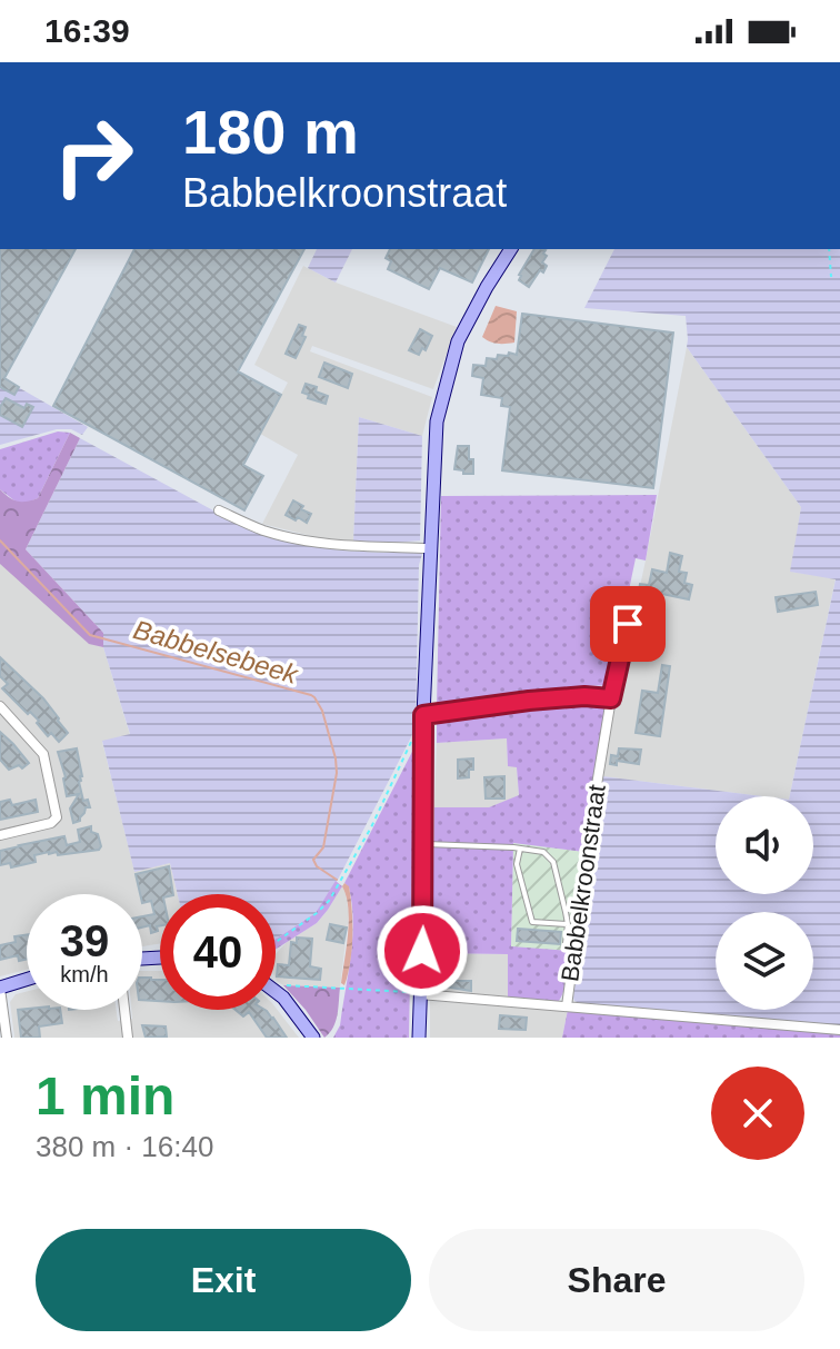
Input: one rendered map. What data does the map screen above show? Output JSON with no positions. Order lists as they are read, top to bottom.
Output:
{
  "streets": {
    "street": ["Babbelkroonstraat"]
  },
  "water": ["Babbelsebeek"],
  "page": {
    "status": "16:39",
    "turn": ["180 m", "Babbelkroonstraat"],
    "speed": "39 km/h",
    "limit": "40",
    "heading": ["1 min", "380 m · 16:40"],
    "buttons": ["Exit", "Share"]
  }
}
